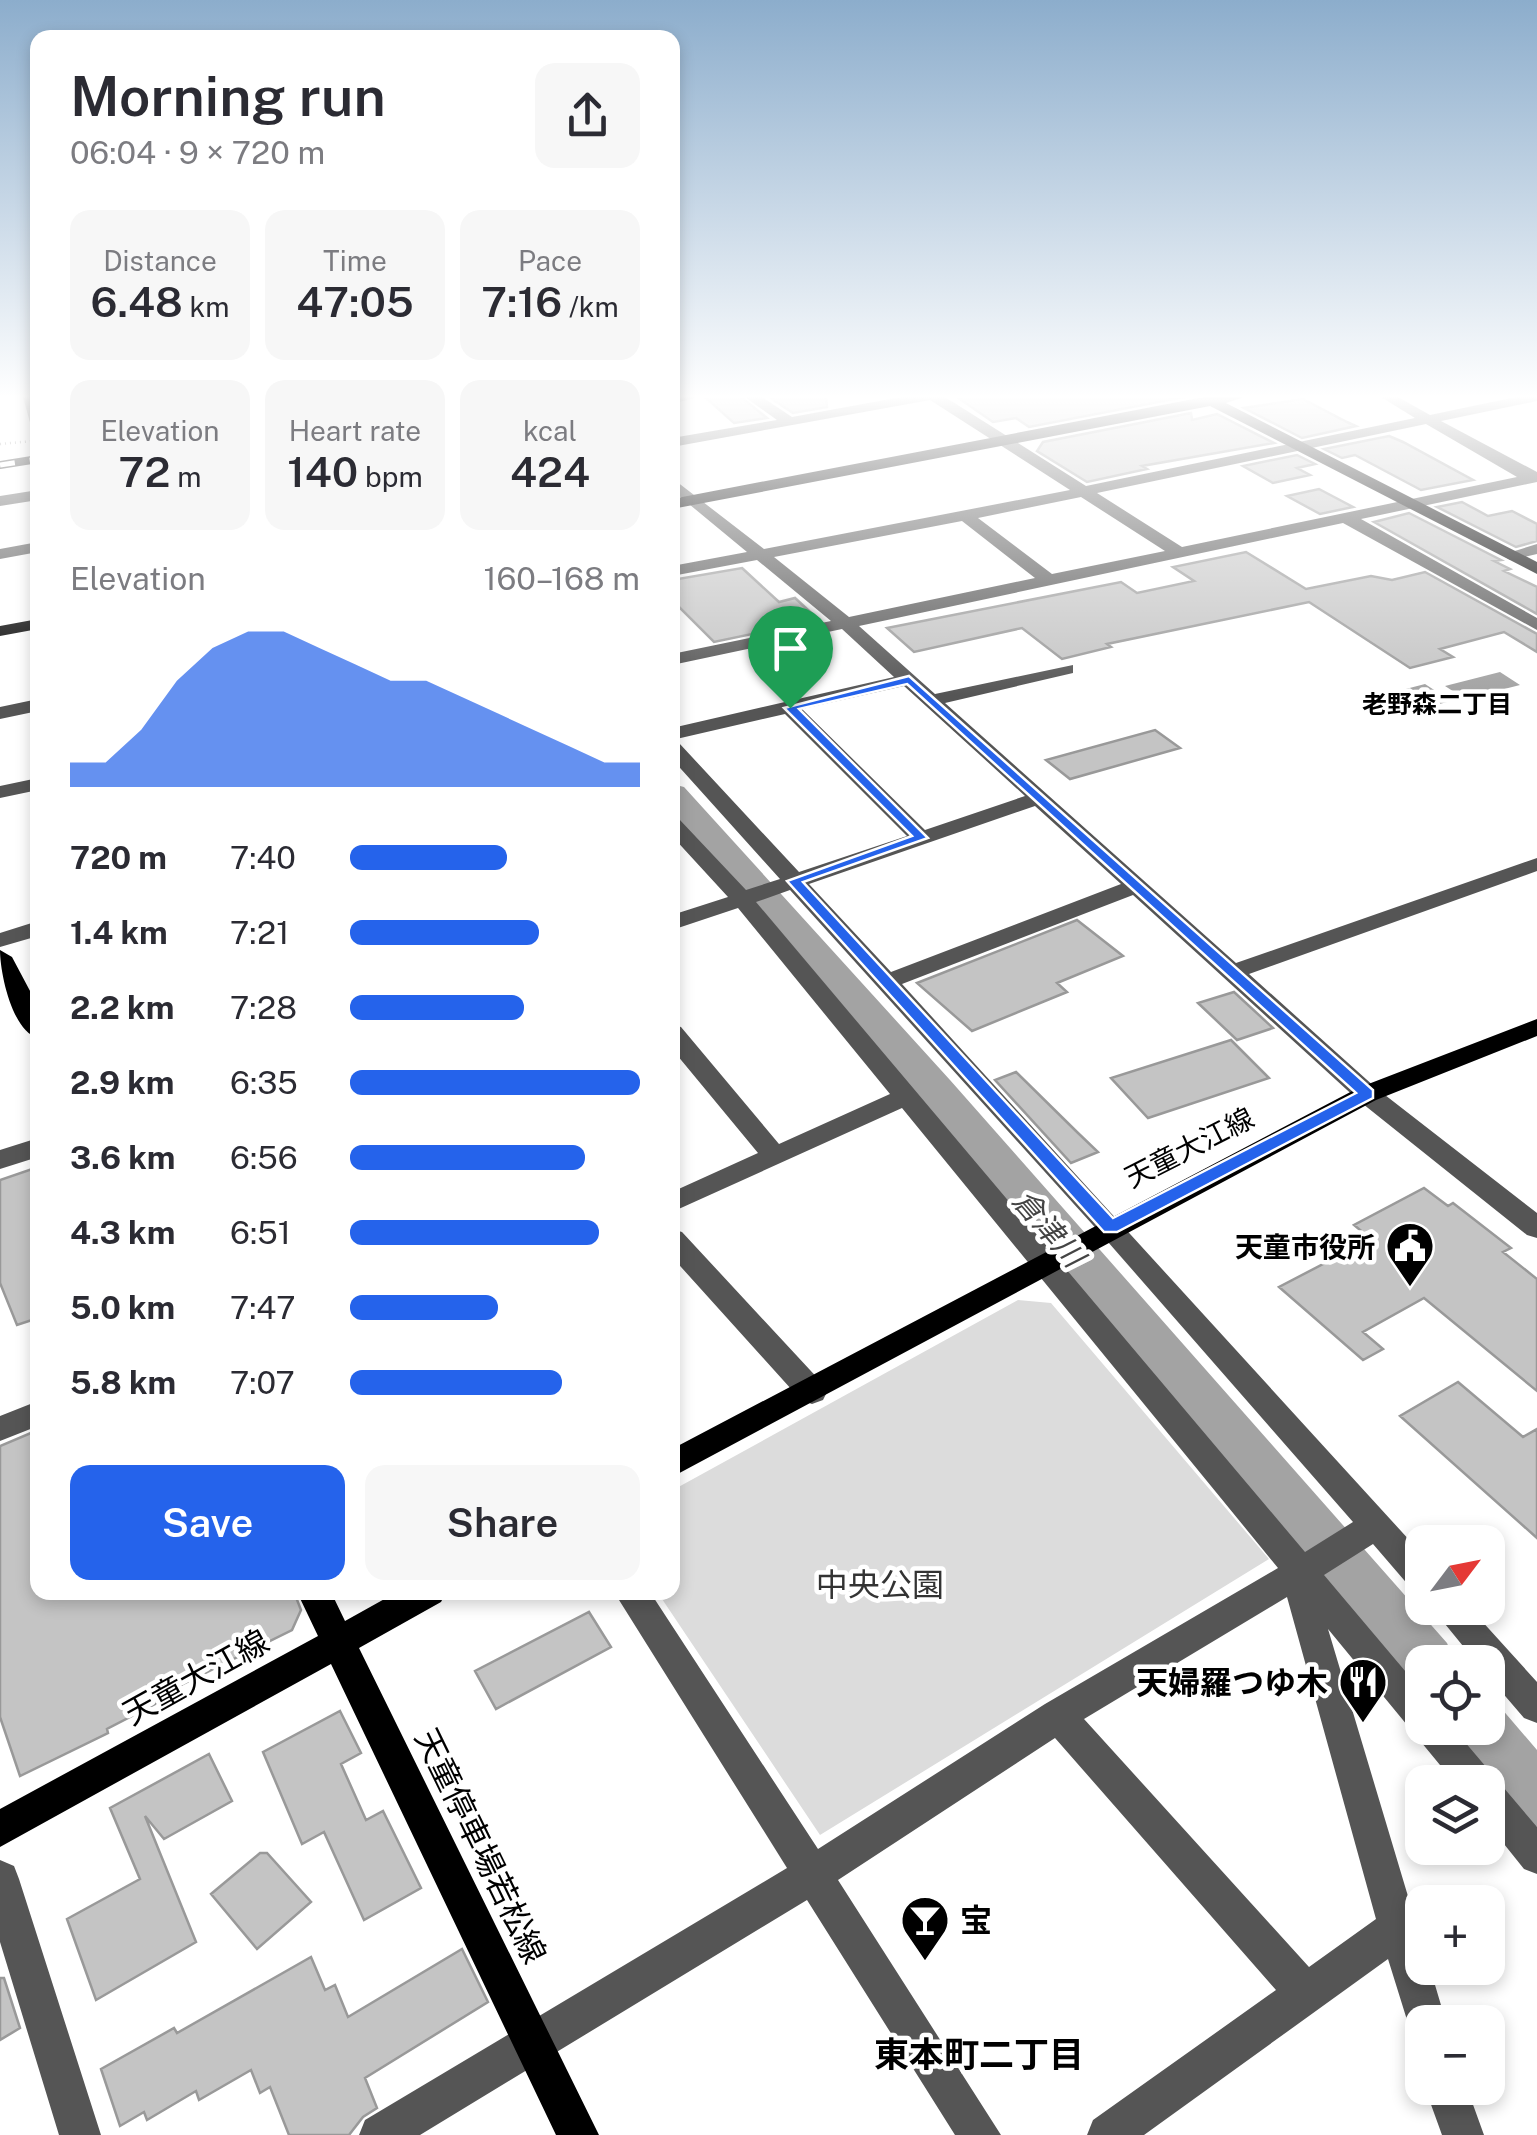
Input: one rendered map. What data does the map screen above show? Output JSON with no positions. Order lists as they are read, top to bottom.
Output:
{
  "streets": {
    "main road": ["天童大江線", "天童停車場若松線"]
  },
  "crossings": [
    ["天童大江線", "天童停車場若松線"]
  ],
  "districts": ["老野森二丁目", "東本町二丁目"],
  "water": ["倉津川"],
  "parks": ["中央公園"],
  "places": {
    "public building": ["天童市役所"],
    "restaurant": ["天婦羅つゆ木"],
    "bar": ["宝"]
  },
  "north": "top right",
  "page": {
    "heading": ["Morning run", "06:04 · 9 × 720 m"],
    "stats": [
      ["Distance", "6.48 km"],
      ["Time", "47:05"],
      ["Pace", "7:16 /km"],
      ["Elevation", "72 m"],
      ["Heart rate", "140 bpm"],
      ["kcal", "424"]
    ],
    "chart": ["Elevation", "160–168 m"],
    "list": [
      {
        "name": "720 m",
        "note": "7:40"
      },
      {
        "name": "1.4 km",
        "note": "7:21"
      },
      {
        "name": "2.2 km",
        "note": "7:28"
      },
      {
        "name": "2.9 km",
        "note": "6:35"
      },
      {
        "name": "3.6 km",
        "note": "6:56"
      },
      {
        "name": "4.3 km",
        "note": "6:51"
      },
      {
        "name": "5.0 km",
        "note": "7:47"
      },
      {
        "name": "5.8 km",
        "note": "7:07"
      }
    ],
    "buttons": ["Save", "Share"],
    "map_buttons": ["+", "−"]
  }
}
